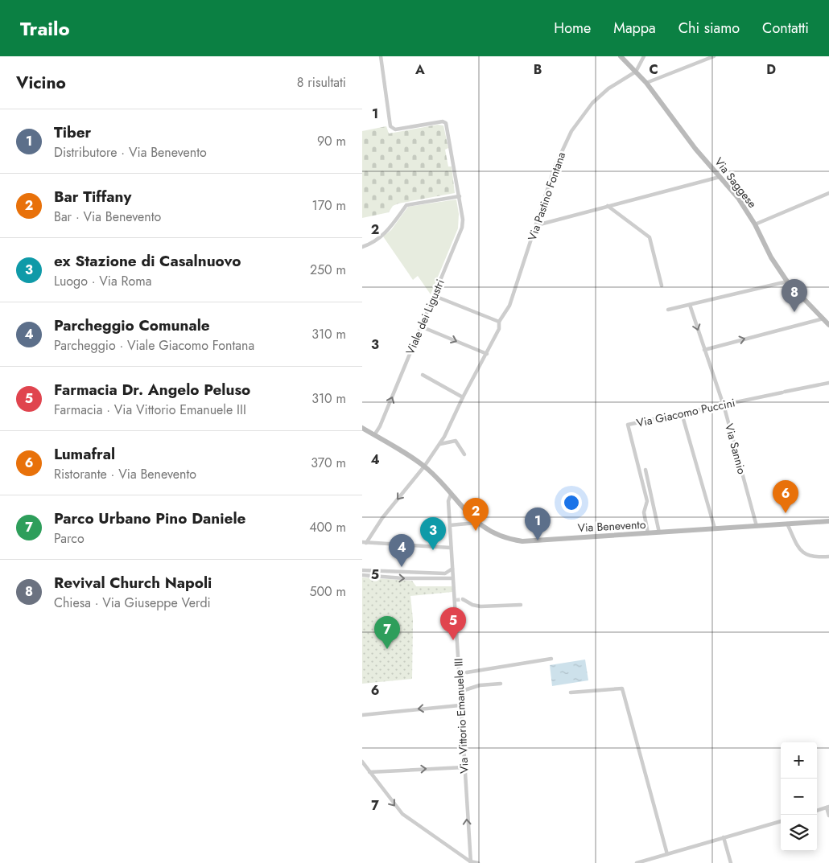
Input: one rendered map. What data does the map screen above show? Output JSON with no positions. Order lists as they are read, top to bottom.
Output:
{
  "streets": {
    "main road": ["Via Saggese", "Via Benevento"],
    "street": [
      "Via Pastino Fontana",
      "Viale dei Ligustri",
      "Via Giacomo Puccini",
      "Via Sannio",
      "Via Vittorio Emanuele III"
    ]
  },
  "crossings": [
    ["Via Saggese", "Via Pastino Fontana"],
    ["Via Pastino Fontana", "Via Benevento"],
    ["Viale dei Ligustri", "Via Benevento"],
    ["Via Giacomo Puccini", "Via Sannio"],
    ["Via Giacomo Puccini", "Via Benevento"],
    ["Via Sannio", "Via Benevento"],
    ["Via Benevento", "Via Vittorio Emanuele III"]
  ],
  "page": {
    "header": "Trailo",
    "nav": [
      "Home",
      "Mappa",
      "Chi siamo",
      "Contatti"
    ],
    "heading": ["Vicino", "8 risultati"],
    "list": [
      {
        "mark": "1",
        "name": "Tiber",
        "note": "Distributore · Via Benevento",
        "value": "90 m"
      },
      {
        "mark": "2",
        "name": "Bar Tiffany",
        "note": "Bar · Via Benevento",
        "value": "170 m"
      },
      {
        "mark": "3",
        "name": "ex Stazione di Casalnuovo",
        "note": "Luogo · Via Roma",
        "value": "250 m"
      },
      {
        "mark": "4",
        "name": "Parcheggio Comunale",
        "note": "Parcheggio · Viale Giacomo Fontana",
        "value": "310 m"
      },
      {
        "mark": "5",
        "name": "Farmacia Dr. Angelo Peluso",
        "note": "Farmacia · Via Vittorio Emanuele III",
        "value": "310 m"
      },
      {
        "mark": "6",
        "name": "Lumafral",
        "note": "Ristorante · Via Benevento",
        "value": "370 m"
      },
      {
        "mark": "7",
        "name": "Parco Urbano Pino Daniele",
        "note": "Parco",
        "value": "400 m"
      },
      {
        "mark": "8",
        "name": "Revival Church Napoli",
        "note": "Chiesa · Via Giuseppe Verdi",
        "value": "500 m"
      }
    ],
    "pins": [
      "8",
      "6",
      "2",
      "1",
      "3",
      "4",
      "5",
      "7"
    ],
    "map_buttons": ["+", "−"]
  },
  "grid": {
    "columns": [
      "A",
      "B",
      "C",
      "D"
    ],
    "rows": [
      "1",
      "2",
      "3",
      "4",
      "5",
      "6",
      "7"
    ]
  }
}
